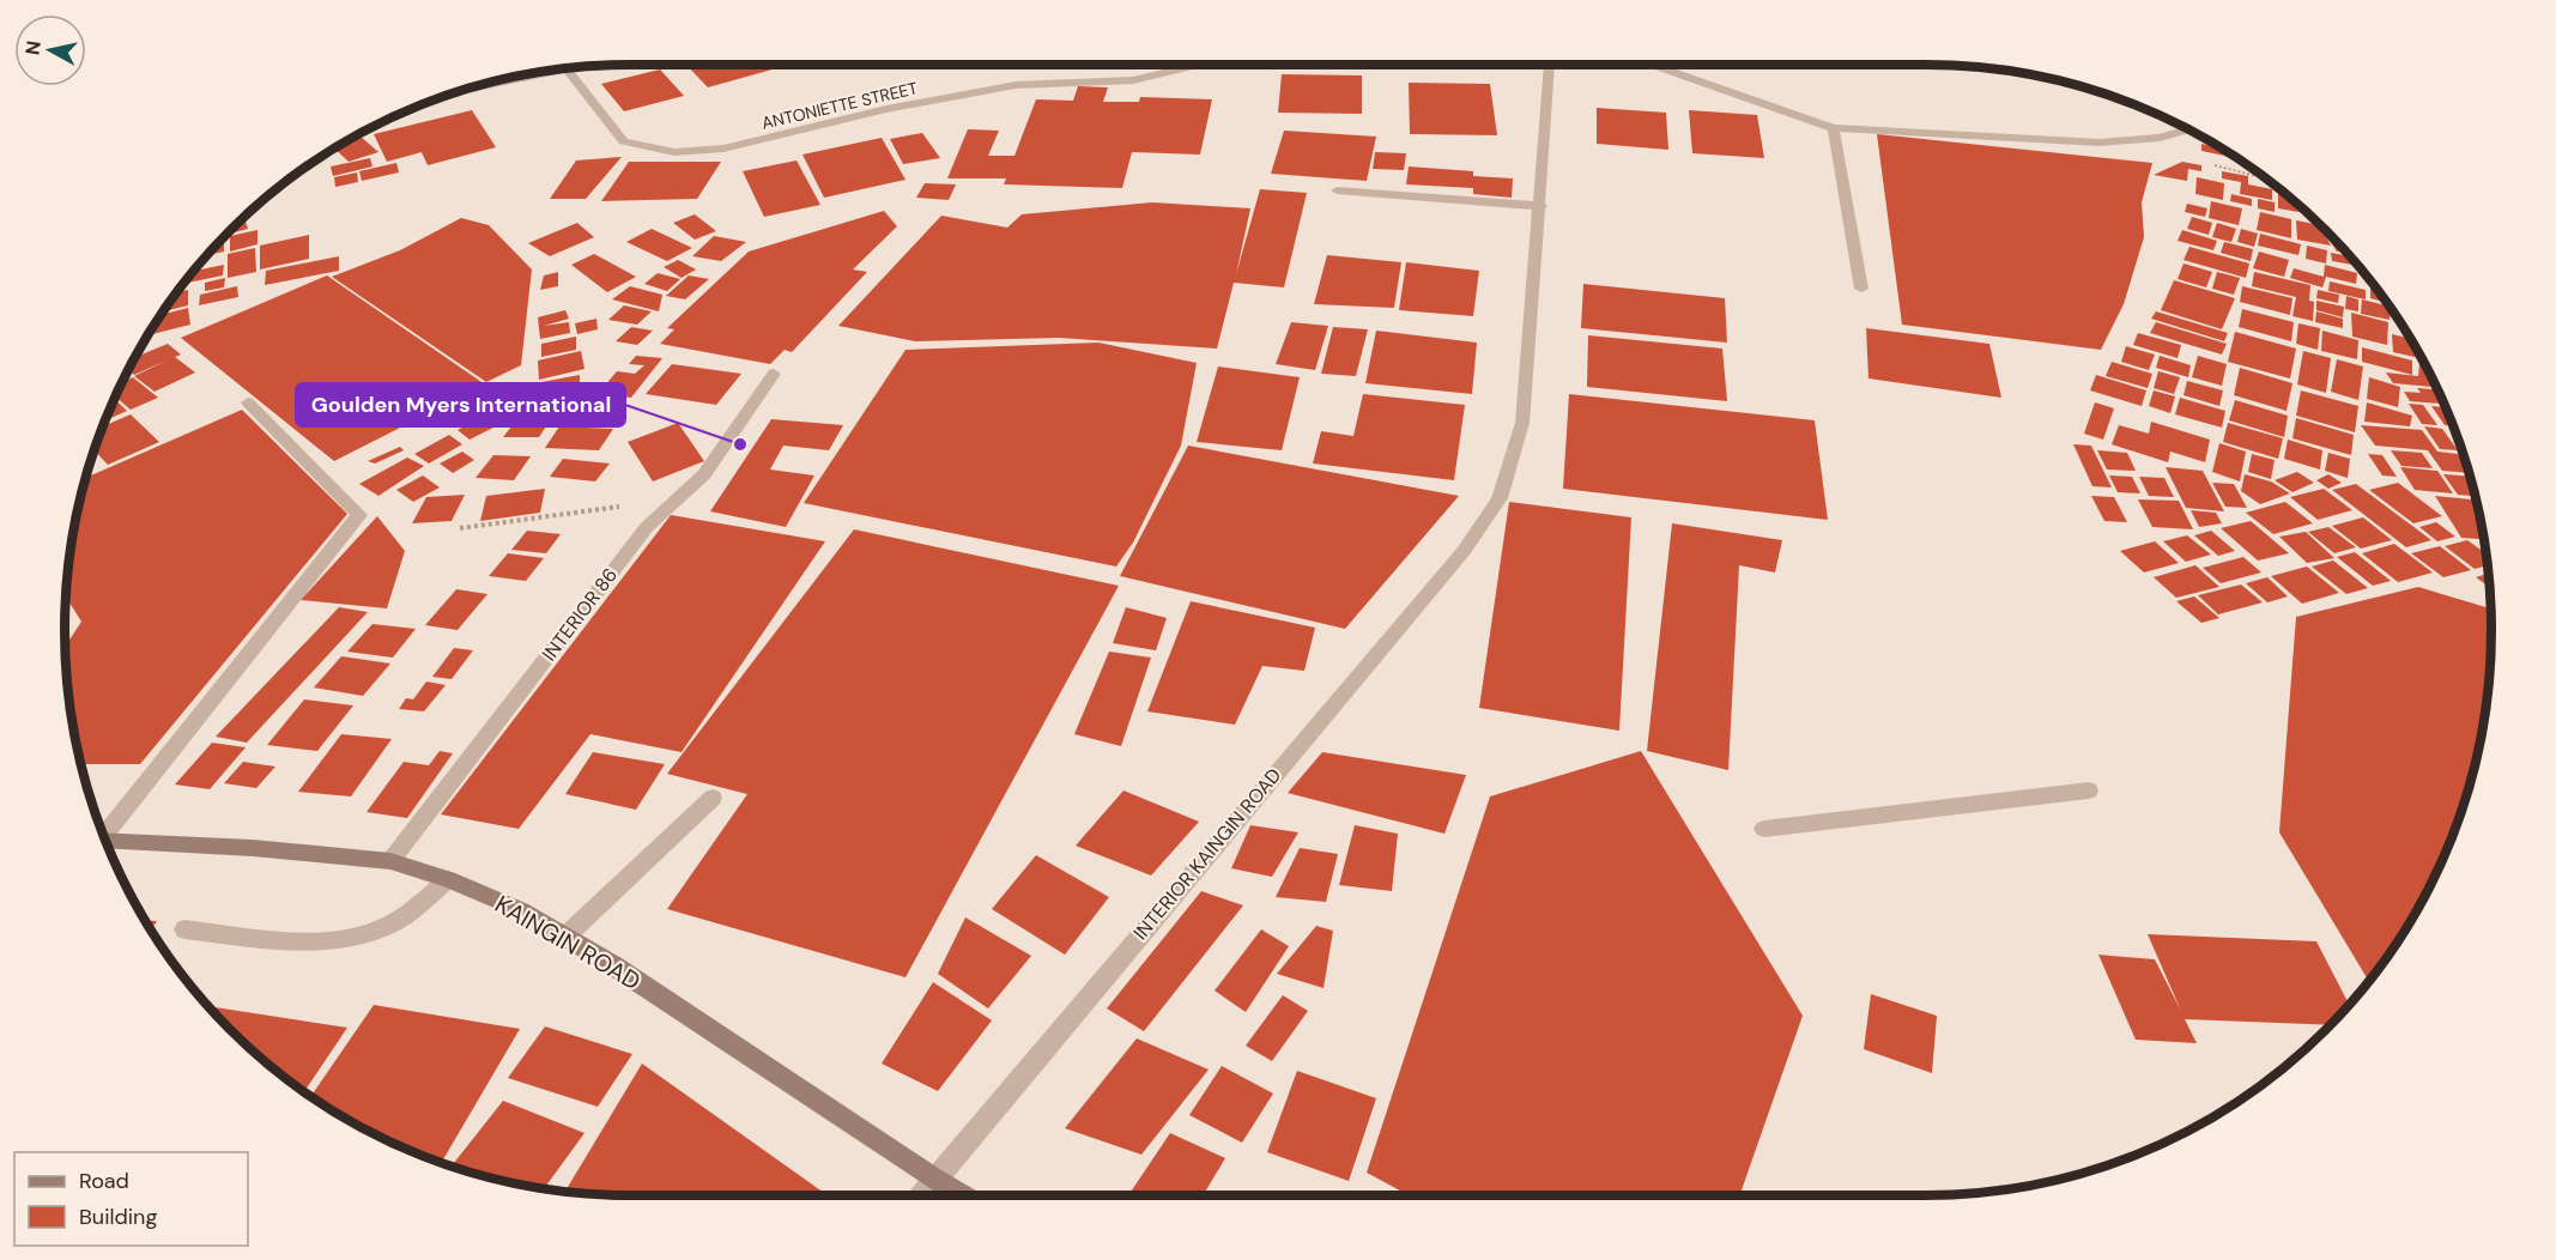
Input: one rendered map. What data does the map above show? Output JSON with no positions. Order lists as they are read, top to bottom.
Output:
{
  "streets": {
    "street": [
      "ANTONIETTE STREET",
      "INTERIOR 86",
      "INTERIOR KAINGIN ROAD",
      "KAINGIN ROAD"
    ]
  },
  "crossings": [
    ["INTERIOR 86", "KAINGIN ROAD"],
    ["INTERIOR KAINGIN ROAD", "KAINGIN ROAD"]
  ],
  "places": ["Goulden Myers International"],
  "legend": ["Road", "Building"],
  "north": "left"
}
